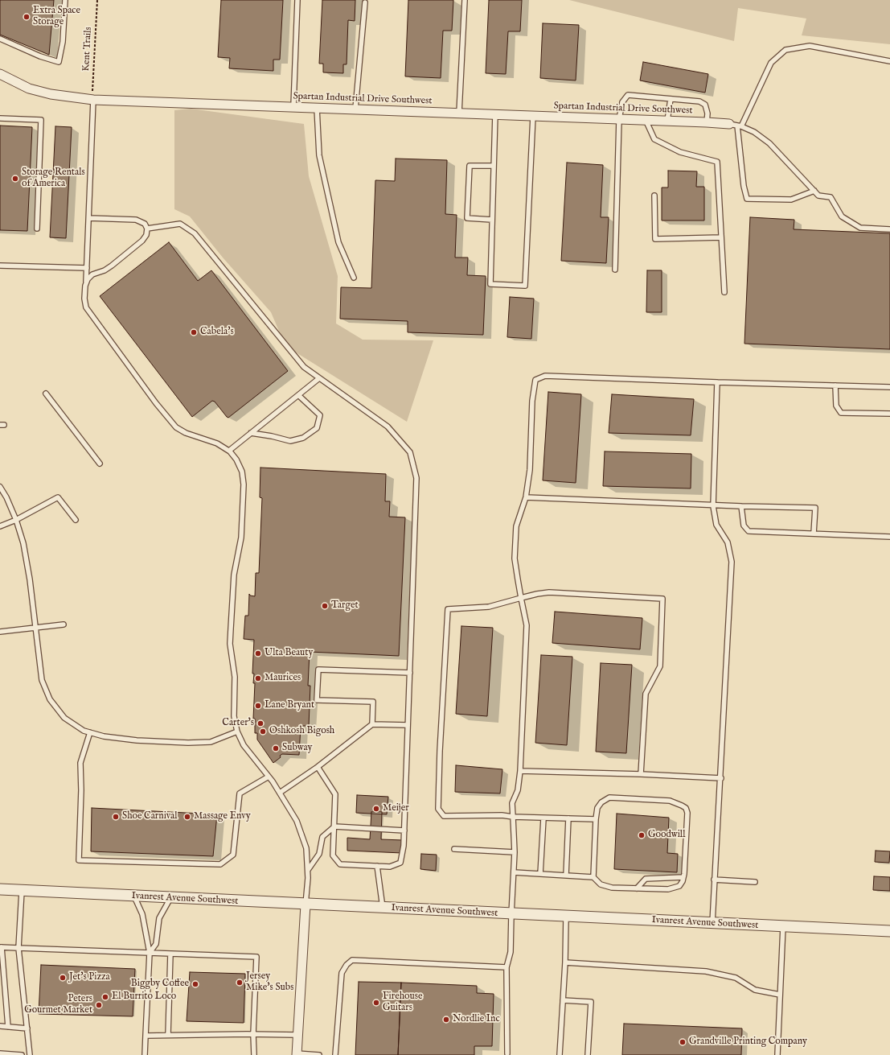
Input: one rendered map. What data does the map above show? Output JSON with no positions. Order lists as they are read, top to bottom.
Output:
{
  "streets": {
    "street": ["Spartan Industrial Drive Southwest", "Ivanrest Avenue Southwest"],
    "path": ["Kent Trails"]
  },
  "crossings": [
    ["Kent Trails", "Spartan Industrial Drive Southwest"]
  ],
  "places": [
    "Extra Space Storage",
    "Storage Rentals of America",
    "Cabela's",
    "Target",
    "Ulta Beauty",
    "Maurices",
    "Lane Bryant",
    "Carter's",
    "Oshkosh Bigosh",
    "Subway",
    "Meijer",
    "Shoe Carnival",
    "Massage Envy",
    "Goodwill",
    "Jet's Pizza",
    "Jersey Mike's Subs",
    "Biggby Coffee",
    "El Burrito Loco",
    "Firehouse Guitars",
    "Peters Gourmet Market",
    "Nordlie Inc",
    "Grandville Printing Company"
  ]
}
